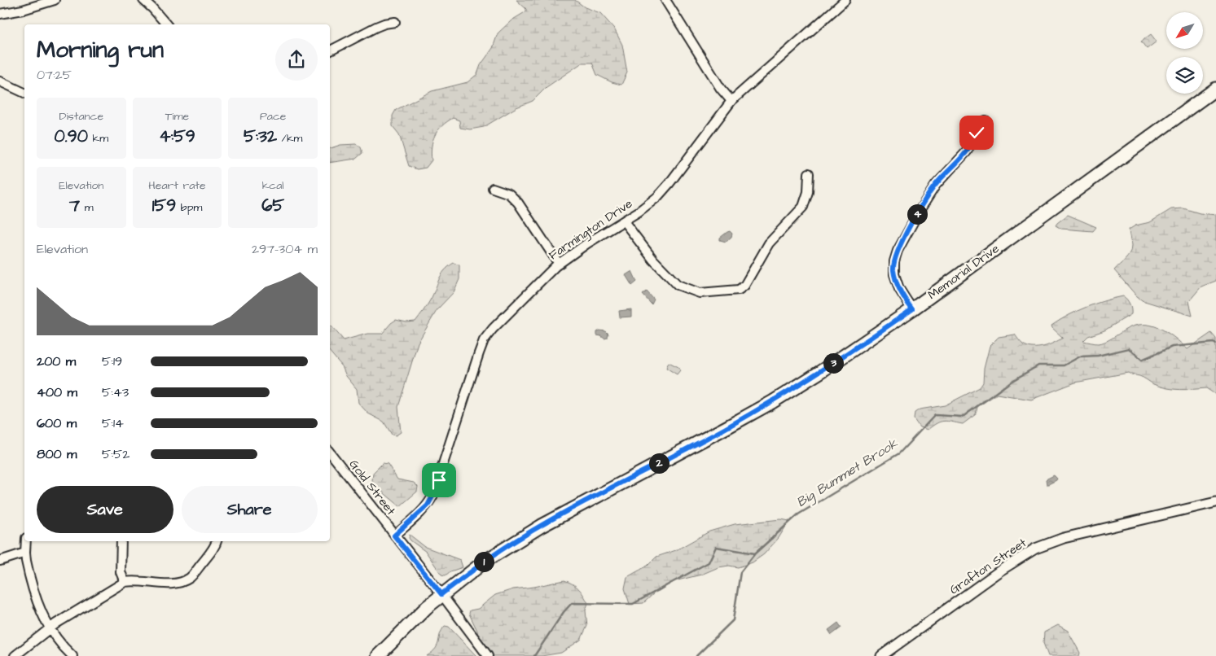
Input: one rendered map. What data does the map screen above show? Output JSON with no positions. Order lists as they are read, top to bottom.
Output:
{
  "streets": {
    "main road": ["Memorial Drive"],
    "street": ["Farmington Drive", "Gold Street", "Grafton Street"]
  },
  "crossings": [
    ["Farmington Drive", "Gold Street"],
    ["Memorial Drive", "Gold Street"]
  ],
  "water": ["Big Bummet Brook"],
  "north": "bottom left",
  "page": {
    "heading": ["Morning run", "07:25"],
    "stats": [
      ["Distance", "0.90 km"],
      ["Time", "4:59"],
      ["Pace", "5:32 /km"],
      ["Elevation", "7 m"],
      ["Heart rate", "159 bpm"],
      ["kcal", "65"]
    ],
    "pins": [
      "4",
      "3",
      "2",
      "1"
    ],
    "chart": ["Elevation", "297–304 m"],
    "list": [
      {
        "name": "200 m",
        "note": "5:19"
      },
      {
        "name": "400 m",
        "note": "5:43"
      },
      {
        "name": "600 m",
        "note": "5:14"
      },
      {
        "name": "800 m",
        "note": "5:52"
      }
    ],
    "buttons": ["Save", "Share"]
  }
}
